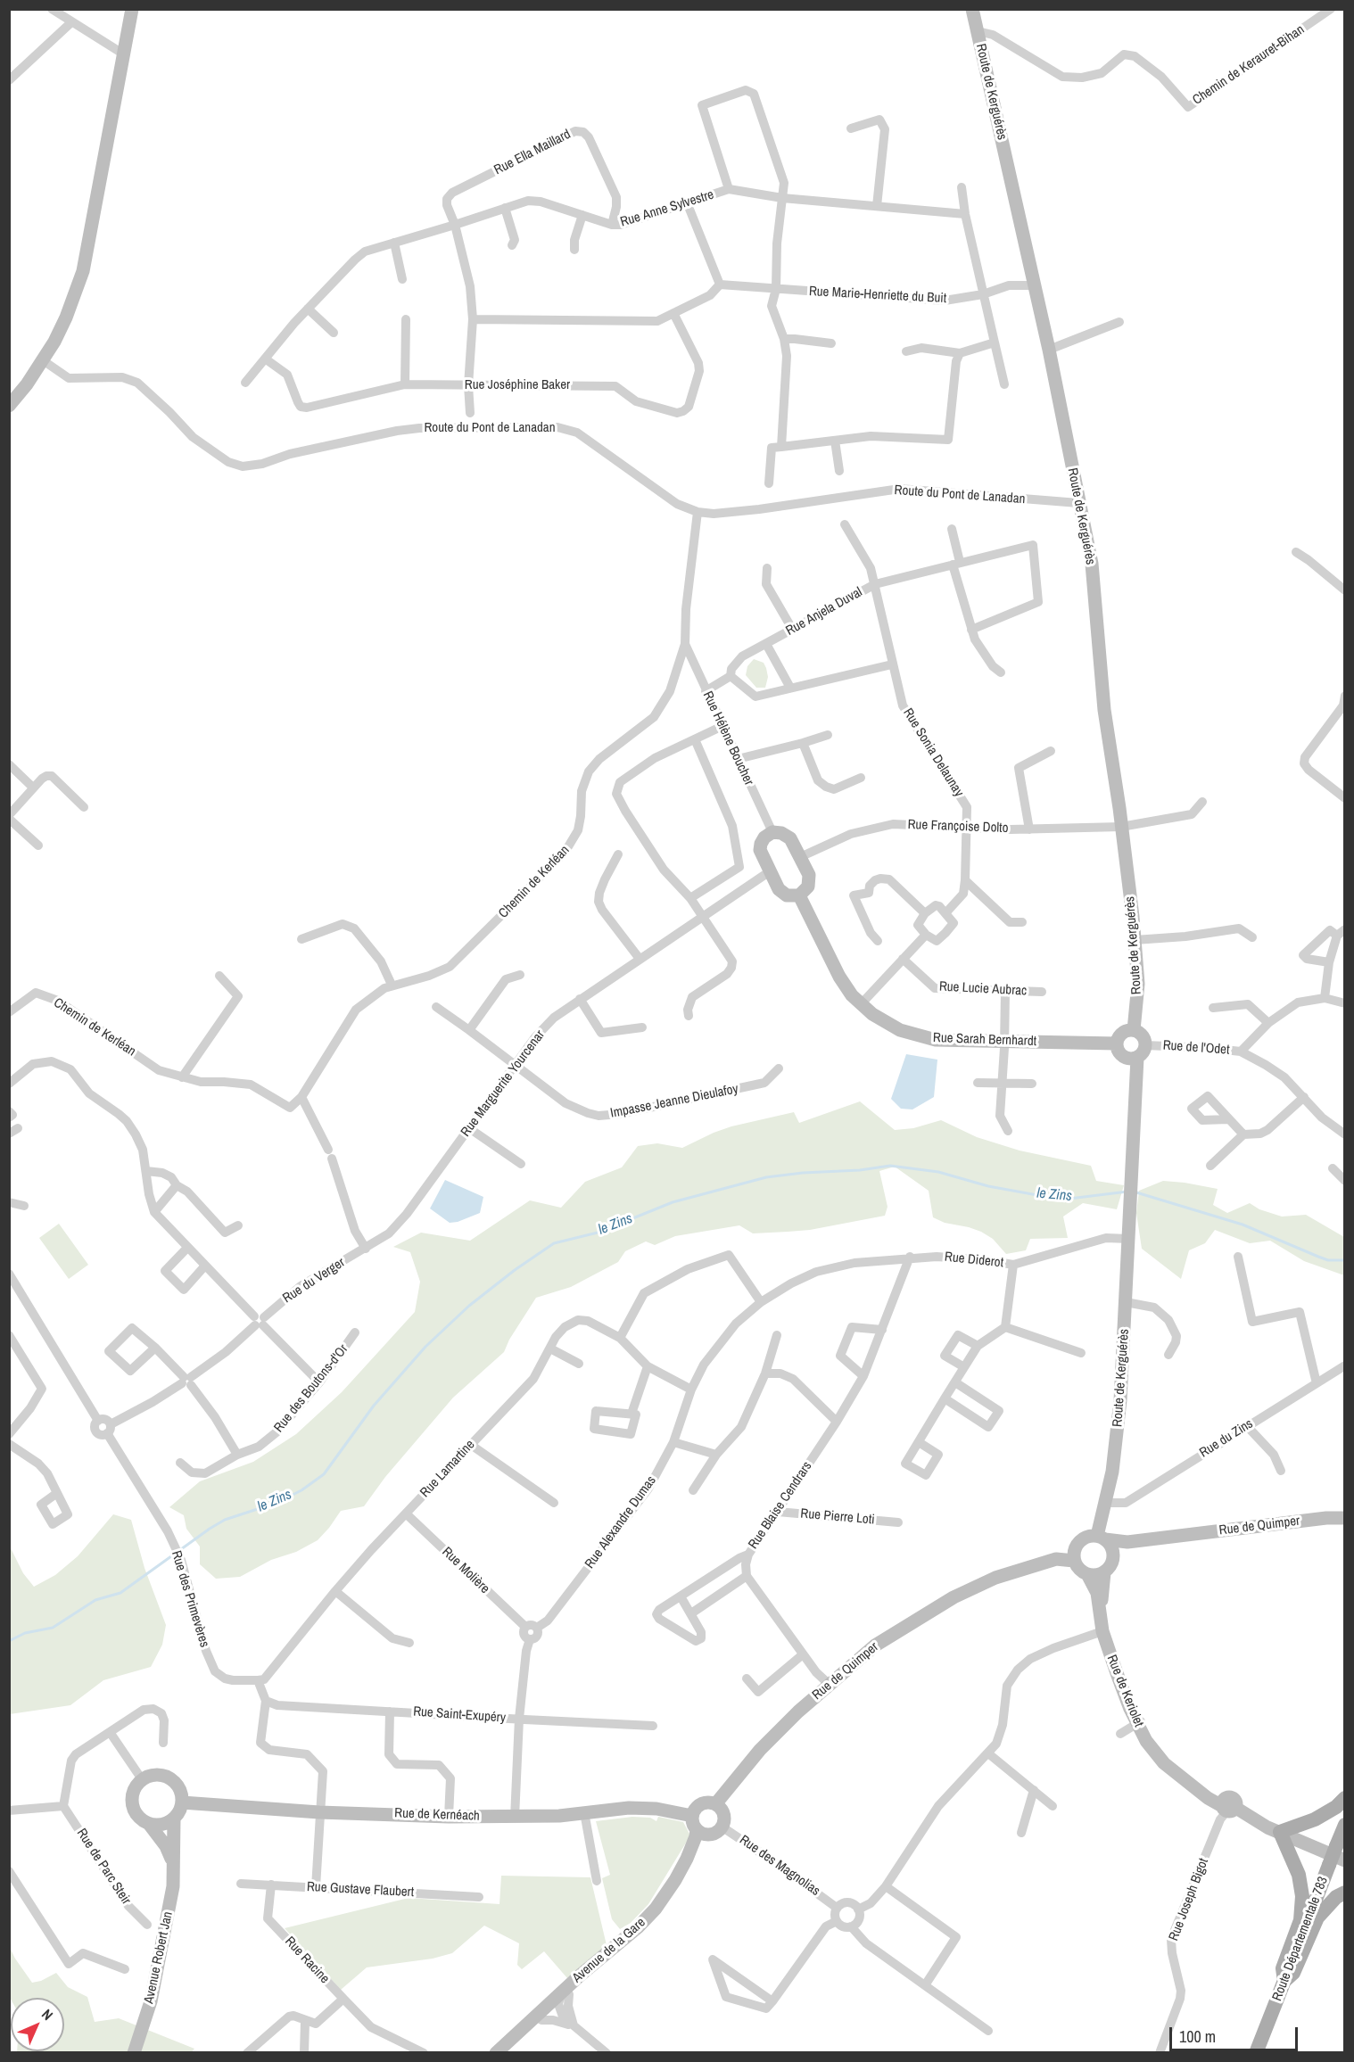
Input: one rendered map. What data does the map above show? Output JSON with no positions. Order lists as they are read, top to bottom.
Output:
{
  "streets": {
    "main road": [
      "Route de Kerguérès",
      "Rue Sarah Bernhardt",
      "Rue de Quimper",
      "Rue de Keriolet",
      "Rue de Kernéach",
      "Route Départementale 783",
      "Avenue de la Gare",
      "Avenue Robert Jan"
    ],
    "street": [
      "Chemin de Kerauret-Bihan",
      "Rue Ella Maillard",
      "Rue Anne Sylvestre",
      "Rue Marie-Henriette du Buit",
      "Rue Joséphine Baker",
      "Route du Pont de Lanadan",
      "Rue Anjela Duval",
      "Rue Hélène Boucher",
      "Rue Sonia Delaunay",
      "Rue Françoise Dolto",
      "Chemin de Kerléan",
      "Rue Lucie Aubrac",
      "Rue de l'Odet",
      "Rue Marguerite Yourcenar",
      "Impasse Jeanne Dieulafoy",
      "Rue Diderot",
      "Rue du Verger",
      "Rue des Boutons-d'Or",
      "Rue du Zins",
      "Rue Lamartine",
      "Rue Blaise Cendrars",
      "Rue Pierre Loti",
      "Rue Alexandre Dumas",
      "Rue Molière",
      "Rue des Primevères",
      "Rue Saint-Exupéry",
      "Rue des Magnolias",
      "Rue de Parc Steir",
      "Rue Gustave Flaubert",
      "Rue Joseph Bigot",
      "Rue Racine"
    ]
  },
  "crossings": [
    ["Chemin de Kerauret-Bihan", "Route de Kerguérès"],
    ["Route de Kerguérès", "Rue Marie-Henriette du Buit"],
    ["Route de Kerguérès", "Route du Pont de Lanadan"],
    ["Route de Kerguérès", "Rue Françoise Dolto"],
    ["Route de Kerguérès", "Rue Sarah Bernhardt"],
    ["Route de Kerguérès", "Rue de l'Odet"],
    ["Route de Kerguérès", "Rue Diderot"],
    ["Route de Kerguérès", "Rue du Zins"],
    ["Route de Kerguérès", "Rue de Quimper"],
    ["Route de Kerguérès", "Rue de Keriolet"],
    ["Rue Ella Maillard", "Rue Anne Sylvestre"],
    ["Rue Anne Sylvestre", "Rue Joséphine Baker"],
    ["Route du Pont de Lanadan", "Chemin de Kerléan"],
    ["Rue Anjela Duval", "Rue Hélène Boucher"],
    ["Rue Anjela Duval", "Rue Sonia Delaunay"],
    ["Rue Hélène Boucher", "Chemin de Kerléan"],
    ["Rue Sonia Delaunay", "Rue Françoise Dolto"],
    ["Rue Sarah Bernhardt", "Rue de l'Odet"],
    ["Rue Marguerite Yourcenar", "Impasse Jeanne Dieulafoy"],
    ["Rue Marguerite Yourcenar", "Rue du Verger"],
    ["Rue Diderot", "Rue Blaise Cendrars"],
    ["Rue Diderot", "Rue Alexandre Dumas"],
    ["Rue du Verger", "Rue des Primevères"],
    ["Rue Lamartine", "Rue Alexandre Dumas"],
    ["Rue Lamartine", "Rue Molière"],
    ["Rue Lamartine", "Rue des Primevères"],
    ["Rue Blaise Cendrars", "Rue Pierre Loti"],
    ["Rue Alexandre Dumas", "Rue Molière"],
    ["Rue de Quimper", "Rue de Keriolet"],
    ["Rue de Quimper", "Rue de Kernéach"],
    ["Rue de Quimper", "Rue des Magnolias"],
    ["Rue de Quimper", "Avenue de la Gare"],
    ["Rue de Keriolet", "Rue Joseph Bigot"],
    ["Rue de Kernéach", "Rue des Magnolias"],
    ["Rue de Kernéach", "Avenue de la Gare"],
    ["Rue de Kernéach", "Avenue Robert Jan"],
    ["Rue des Magnolias", "Avenue de la Gare"],
    ["Rue Gustave Flaubert", "Rue Racine"]
  ],
  "water": ["le Zins"],
  "scale_bar": "100 m",
  "north": "top right"
}
